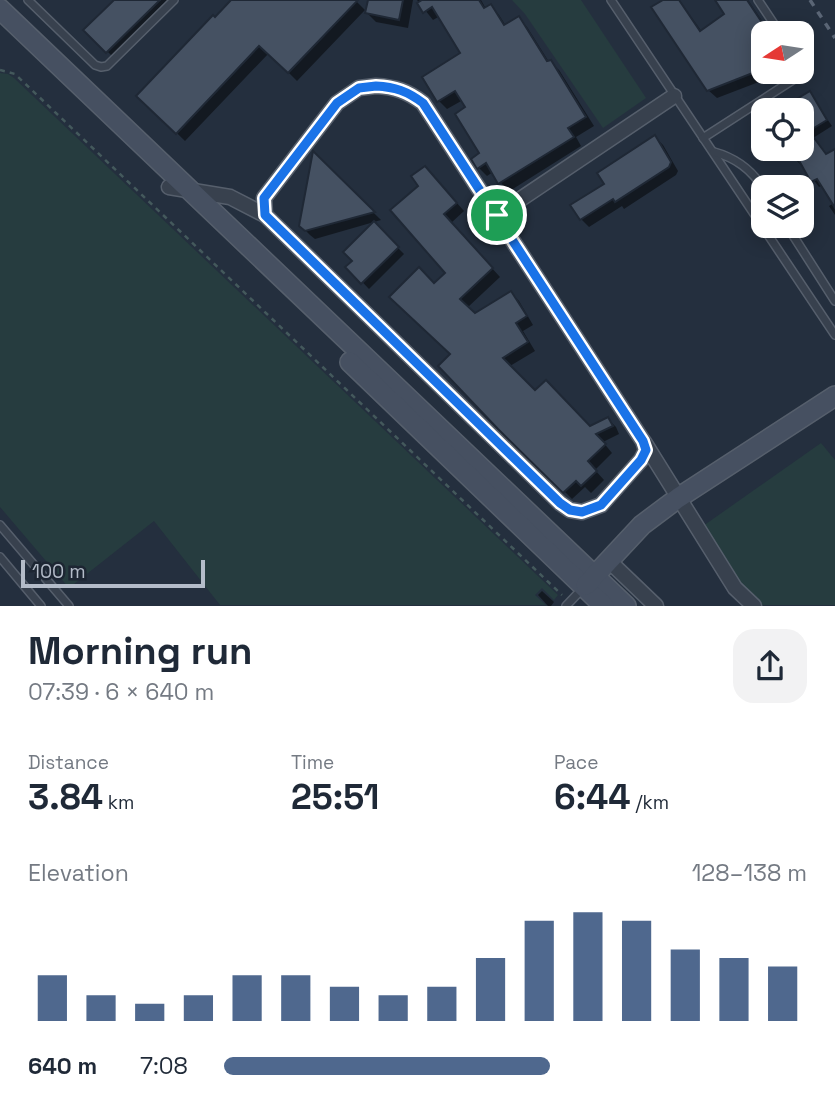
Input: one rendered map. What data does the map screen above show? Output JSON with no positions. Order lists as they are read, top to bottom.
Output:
{
  "scale_bar": "100 m",
  "north": "left",
  "page": {
    "scale": "100 m",
    "heading": ["Morning run", "07:39 · 6 × 640 m"],
    "stats": [
      ["Distance", "3.84 km"],
      ["Time", "25:51"],
      ["Pace", "6:44 /km"]
    ],
    "chart": ["Elevation", "128–138 m"],
    "list": [
      {
        "name": "640 m",
        "note": "7:08"
      }
    ]
  }
}
